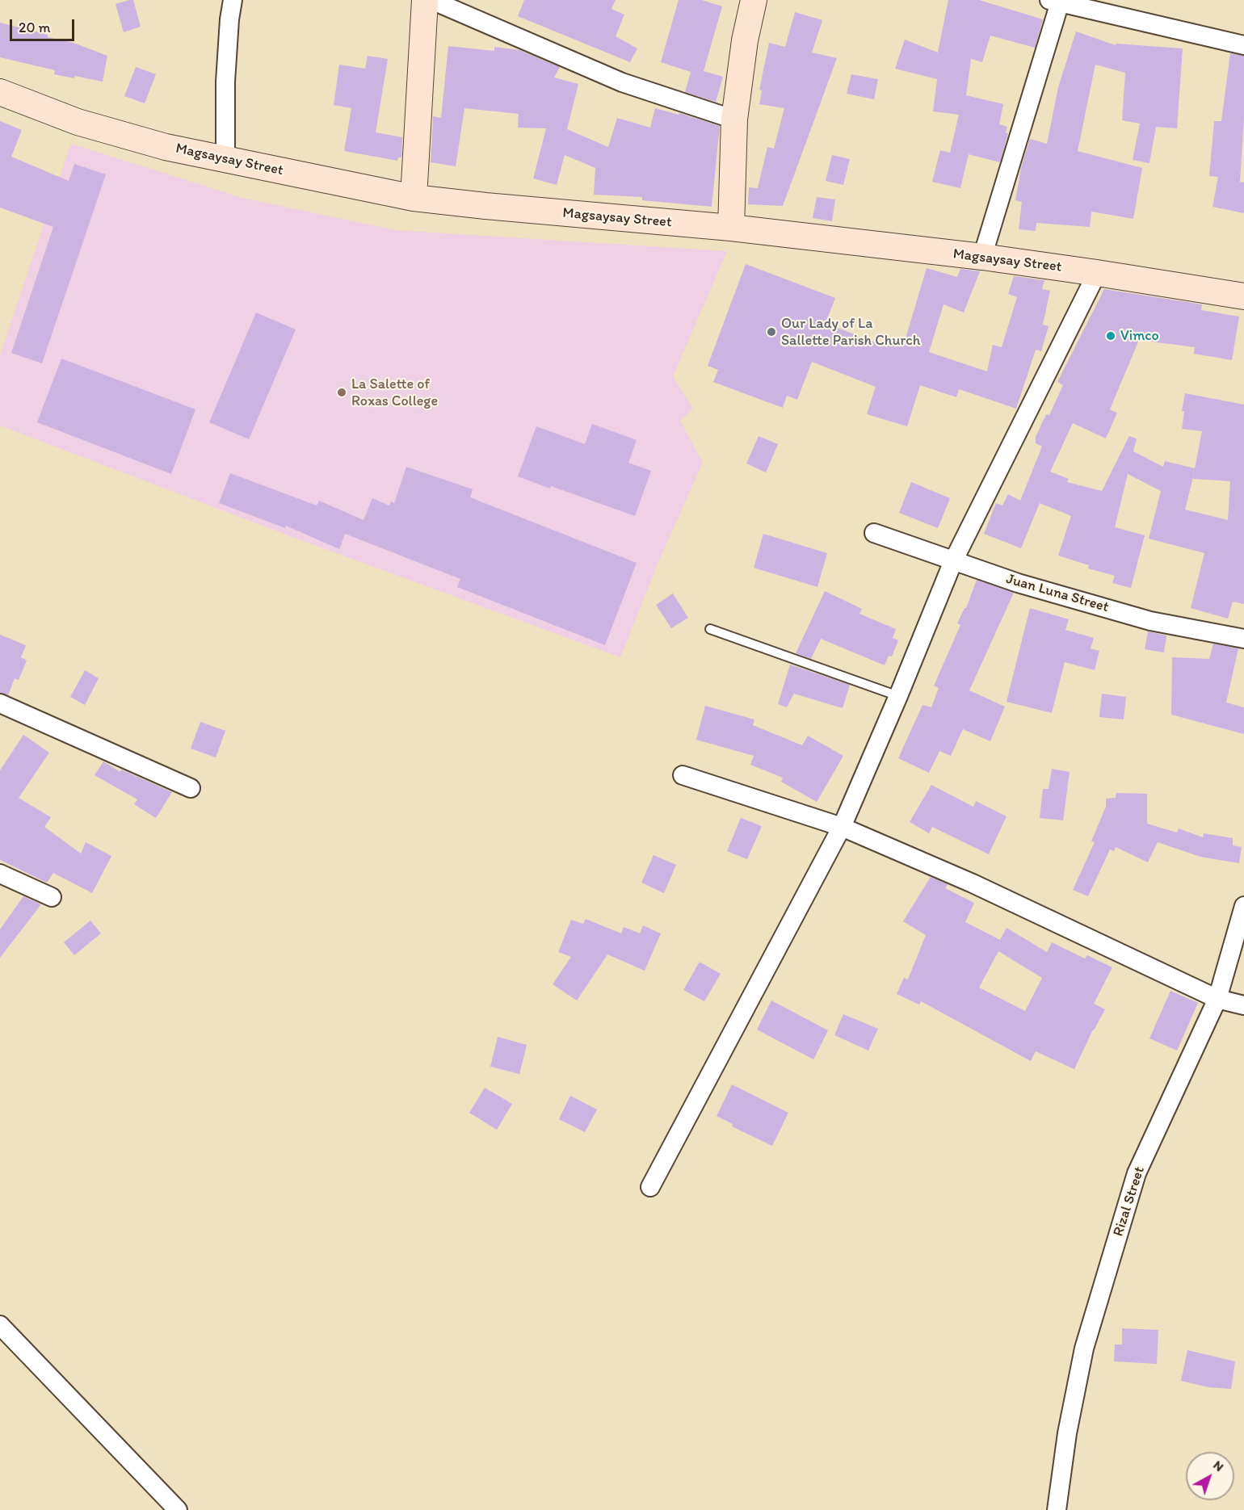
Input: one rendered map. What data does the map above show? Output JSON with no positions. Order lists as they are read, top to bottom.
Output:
{
  "streets": {
    "street": ["Magsaysay Street", "Juan Luna Street", "Rizal Street"]
  },
  "places": ["Our Lady of La Sallette Parish Church", "Vimco", "La Salette of Roxas College"],
  "scale_bar": "20 m",
  "north": "top right"
}
